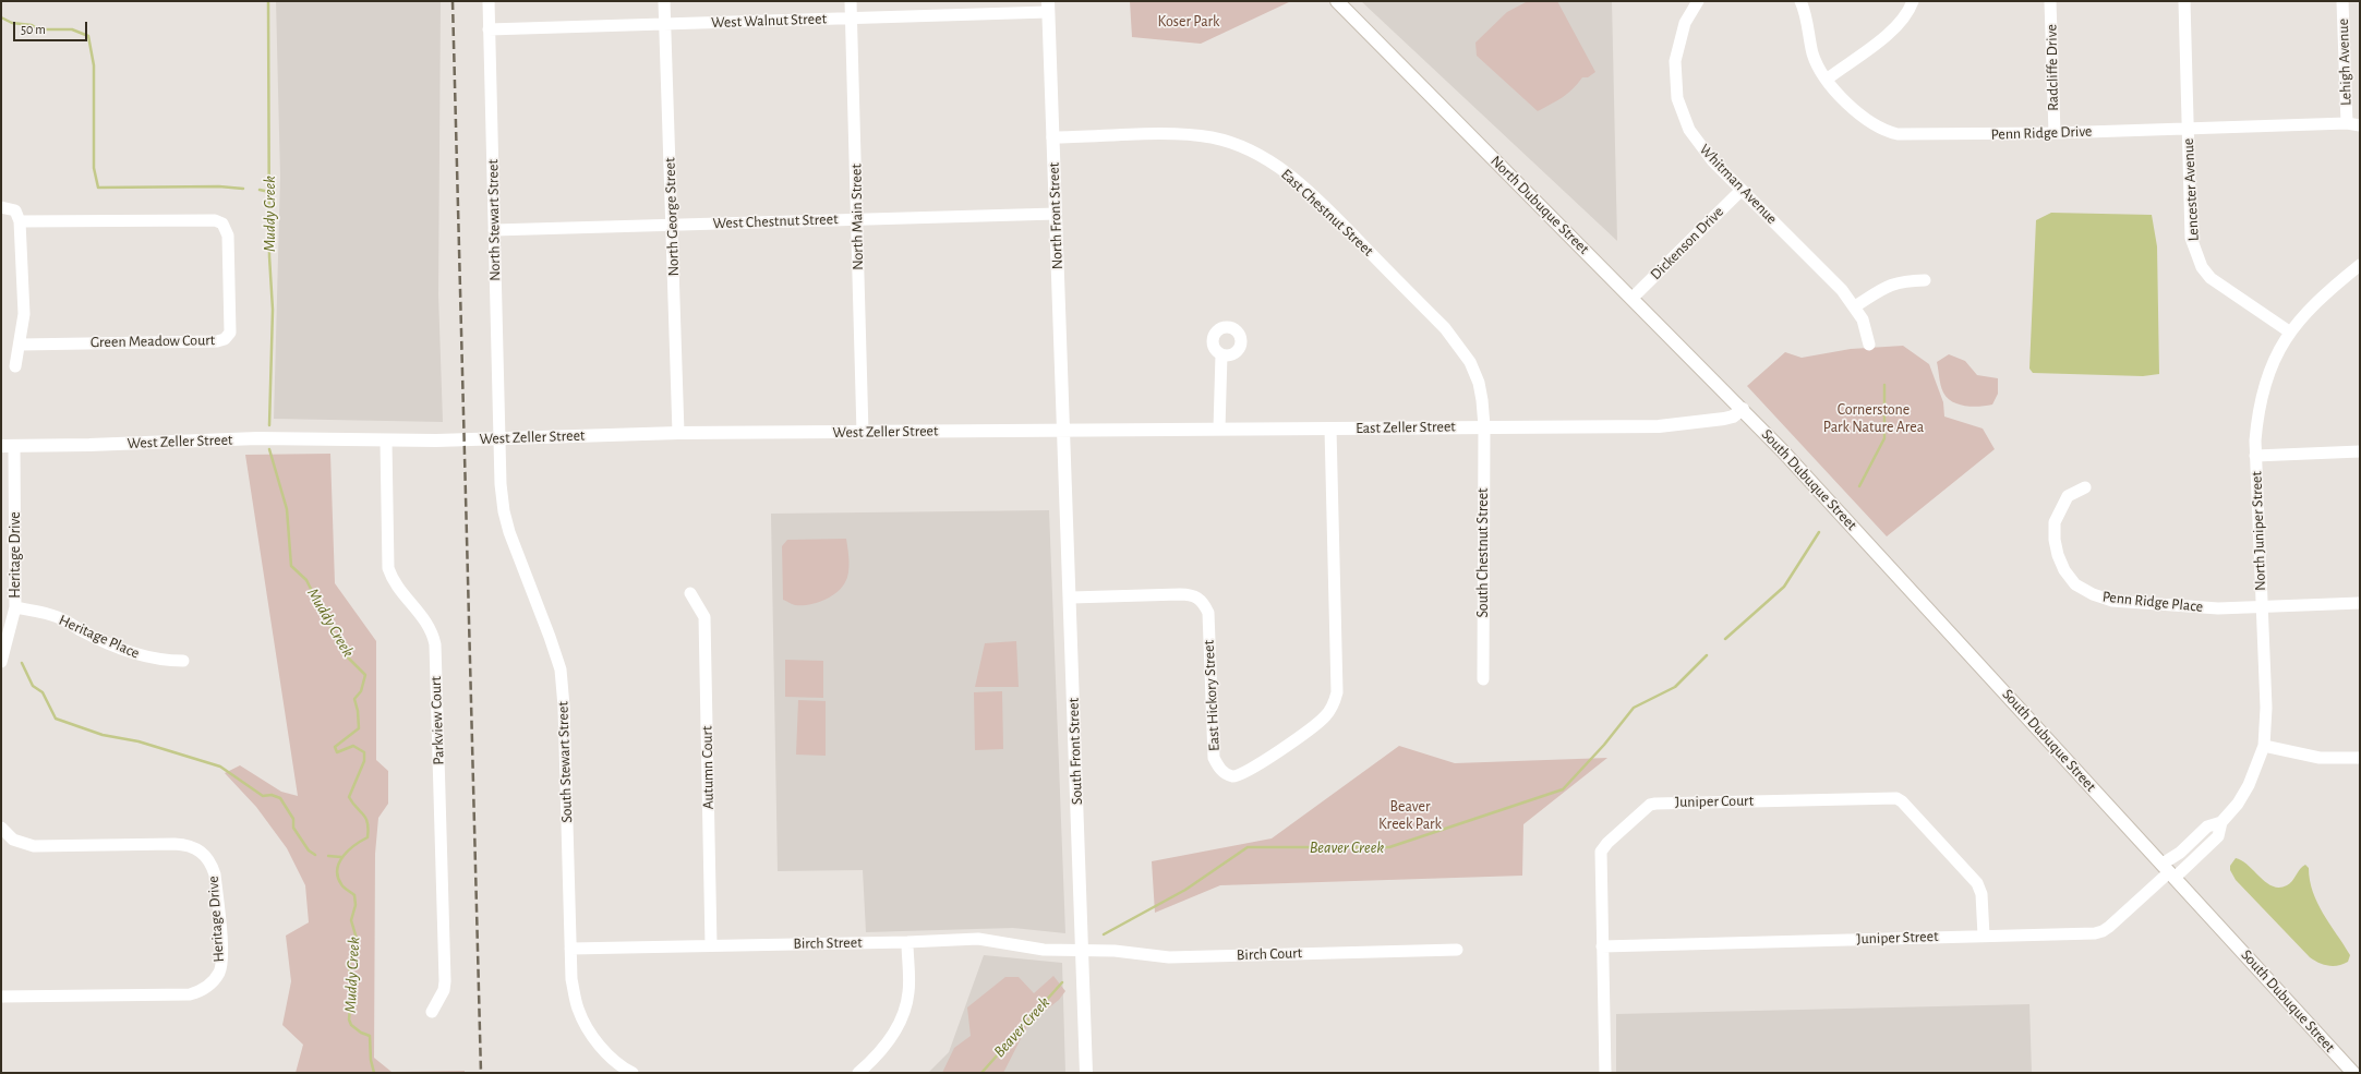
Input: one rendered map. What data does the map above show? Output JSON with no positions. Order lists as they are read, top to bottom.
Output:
{
  "streets": {
    "street": [
      "West Walnut Street",
      "Lehigh Avenue",
      "Radcliffe Drive",
      "Penn Ridge Drive",
      "Whitman Avenue",
      "Lencester Avenue",
      "North Dubuque Street",
      "East Chestnut Street",
      "North Front Street",
      "North George Street",
      "North Main Street",
      "North Stewart Street",
      "West Chestnut Street",
      "Dickenson Drive",
      "Green Meadow Court",
      "East Zeller Street",
      "West Zeller Street",
      "South Dubuque Street",
      "North Juniper Street",
      "South Chestnut Street",
      "Heritage Drive",
      "Penn Ridge Place",
      "Heritage Place",
      "East Hickory Street",
      "Parkview Court",
      "South Front Street",
      "South Stewart Street",
      "Autumn Court",
      "Juniper Court",
      "Juniper Street",
      "Birch Street",
      "Birch Court"
    ]
  },
  "crossings": [
    ["West Walnut Street", "North Front Street"],
    ["West Walnut Street", "North George Street"],
    ["West Walnut Street", "North Main Street"],
    ["West Walnut Street", "North Stewart Street"],
    ["Lehigh Avenue", "Penn Ridge Drive"],
    ["Radcliffe Drive", "Penn Ridge Drive"],
    ["Penn Ridge Drive", "Lencester Avenue"],
    ["Whitman Avenue", "Dickenson Drive"],
    ["Lencester Avenue", "North Juniper Street"],
    ["North Dubuque Street", "Dickenson Drive"],
    ["North Dubuque Street", "East Zeller Street"],
    ["North Dubuque Street", "South Dubuque Street"],
    ["East Chestnut Street", "North Front Street"],
    ["East Chestnut Street", "East Zeller Street"],
    ["East Chestnut Street", "South Chestnut Street"],
    ["North Front Street", "West Chestnut Street"],
    ["North Front Street", "East Zeller Street"],
    ["North Front Street", "West Zeller Street"],
    ["North Front Street", "South Front Street"],
    ["North George Street", "West Chestnut Street"],
    ["North George Street", "West Zeller Street"],
    ["North Main Street", "West Chestnut Street"],
    ["North Main Street", "West Zeller Street"],
    ["North Stewart Street", "West Chestnut Street"],
    ["North Stewart Street", "West Zeller Street"],
    ["North Stewart Street", "South Stewart Street"],
    ["East Zeller Street", "West Zeller Street"],
    ["East Zeller Street", "South Dubuque Street"],
    ["East Zeller Street", "South Chestnut Street"],
    ["East Zeller Street", "East Hickory Street"],
    ["East Zeller Street", "South Front Street"],
    ["West Zeller Street", "Heritage Drive"],
    ["West Zeller Street", "Parkview Court"],
    ["West Zeller Street", "South Front Street"],
    ["West Zeller Street", "South Stewart Street"],
    ["South Dubuque Street", "North Juniper Street"],
    ["South Dubuque Street", "Juniper Street"],
    ["North Juniper Street", "Penn Ridge Place"],
    ["North Juniper Street", "Juniper Street"],
    ["Heritage Drive", "Heritage Place"],
    ["East Hickory Street", "South Front Street"],
    ["South Front Street", "Birch Street"],
    ["South Front Street", "Birch Court"],
    ["South Stewart Street", "Birch Street"],
    ["Autumn Court", "Birch Street"],
    ["Juniper Court", "Juniper Street"],
    ["Birch Street", "Birch Court"]
  ],
  "water": ["Muddy Creek", "Beaver Creek"],
  "parks": ["Koser Park", "Cornerstone Park Nature Area", "Beaver Kreek Park"],
  "scale_bar": "50 m"
}
